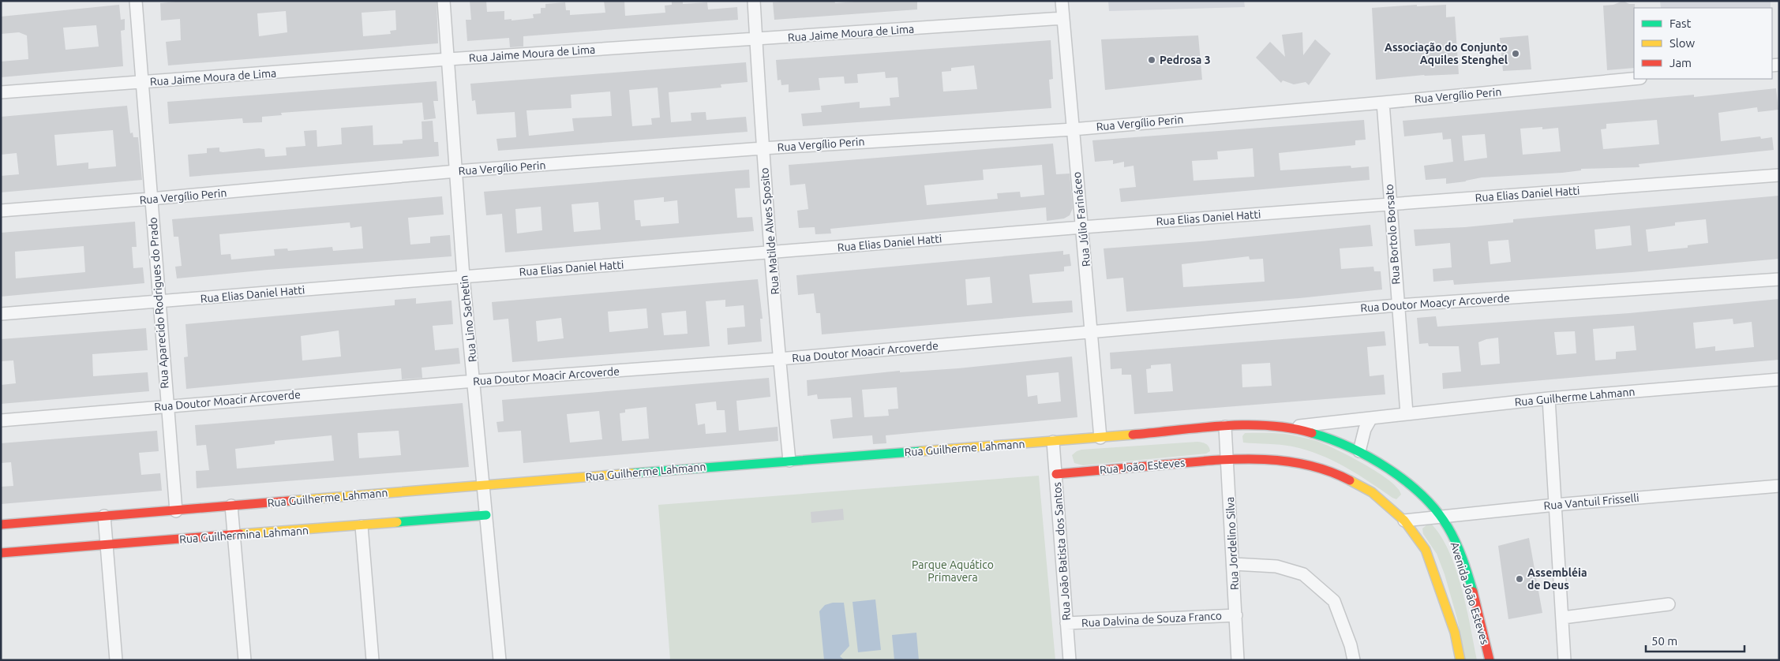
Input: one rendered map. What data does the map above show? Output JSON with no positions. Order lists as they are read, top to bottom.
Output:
{
  "streets": {
    "street": [
      "Rua Jaime Moura de Lima",
      "Rua Vergílio Perin",
      "Rua Elias Daniel Hatti",
      "Rua Júlio Farináceo",
      "Rua Matilde Alves Sposito",
      "Rua Bortolo Borsato",
      "Rua Aparecido Rodrigues do Prado",
      "Rua Doutor Moacyr Arcoverde",
      "Rua Lino Sachetin",
      "Rua Doutor Moacir Arcoverde",
      "Rua Guilherme Lahmann",
      "Rua João Esteves",
      "Rua Vantuil Frisselli",
      "Rua Guilhermina Lahmann",
      "Rua Jordelino Silva",
      "Rua João Batista dos Santos",
      "Avenida João Esteves",
      "Rua Dalvina de Souza Franco"
    ]
  },
  "crossings": [
    ["Rua Jaime Moura de Lima", "Rua Júlio Farináceo"],
    ["Rua Jaime Moura de Lima", "Rua Matilde Alves Sposito"],
    ["Rua Jaime Moura de Lima", "Rua Aparecido Rodrigues do Prado"],
    ["Rua Jaime Moura de Lima", "Rua Lino Sachetin"],
    ["Rua Vergílio Perin", "Rua Júlio Farináceo"],
    ["Rua Vergílio Perin", "Rua Matilde Alves Sposito"],
    ["Rua Vergílio Perin", "Rua Bortolo Borsato"],
    ["Rua Vergílio Perin", "Rua Aparecido Rodrigues do Prado"],
    ["Rua Vergílio Perin", "Rua Lino Sachetin"],
    ["Rua Elias Daniel Hatti", "Rua Júlio Farináceo"],
    ["Rua Elias Daniel Hatti", "Rua Matilde Alves Sposito"],
    ["Rua Elias Daniel Hatti", "Rua Bortolo Borsato"],
    ["Rua Elias Daniel Hatti", "Rua Aparecido Rodrigues do Prado"],
    ["Rua Elias Daniel Hatti", "Rua Lino Sachetin"],
    ["Rua Júlio Farináceo", "Rua Doutor Moacyr Arcoverde"],
    ["Rua Júlio Farináceo", "Rua Doutor Moacir Arcoverde"],
    ["Rua Júlio Farináceo", "Rua Guilherme Lahmann"],
    ["Rua Matilde Alves Sposito", "Rua Doutor Moacir Arcoverde"],
    ["Rua Matilde Alves Sposito", "Rua Guilherme Lahmann"],
    ["Rua Bortolo Borsato", "Rua Doutor Moacyr Arcoverde"],
    ["Rua Bortolo Borsato", "Rua Guilherme Lahmann"],
    ["Rua Aparecido Rodrigues do Prado", "Rua Doutor Moacir Arcoverde"],
    ["Rua Aparecido Rodrigues do Prado", "Rua Guilherme Lahmann"],
    ["Rua Doutor Moacyr Arcoverde", "Rua Doutor Moacir Arcoverde"],
    ["Rua Lino Sachetin", "Rua Doutor Moacir Arcoverde"],
    ["Rua Lino Sachetin", "Rua Guilherme Lahmann"],
    ["Rua Lino Sachetin", "Rua Guilhermina Lahmann"],
    ["Rua Guilherme Lahmann", "Rua Jordelino Silva"],
    ["Rua Guilherme Lahmann", "Rua João Batista dos Santos"],
    ["Rua Guilherme Lahmann", "Avenida João Esteves"],
    ["Rua João Esteves", "Rua Jordelino Silva"],
    ["Rua João Esteves", "Rua João Batista dos Santos"],
    ["Rua Vantuil Frisselli", "Avenida João Esteves"],
    ["Rua Jordelino Silva", "Rua Dalvina de Souza Franco"],
    ["Rua João Batista dos Santos", "Rua Dalvina de Souza Franco"]
  ],
  "parks": ["Parque Aquático Primavera"],
  "places": ["Associação do Conjunto Aquiles Stenghel", "Pedrosa 3", "Assembléia de Deus"],
  "legend": ["Fast", "Slow", "Jam"],
  "scale_bar": "50 m"
}
